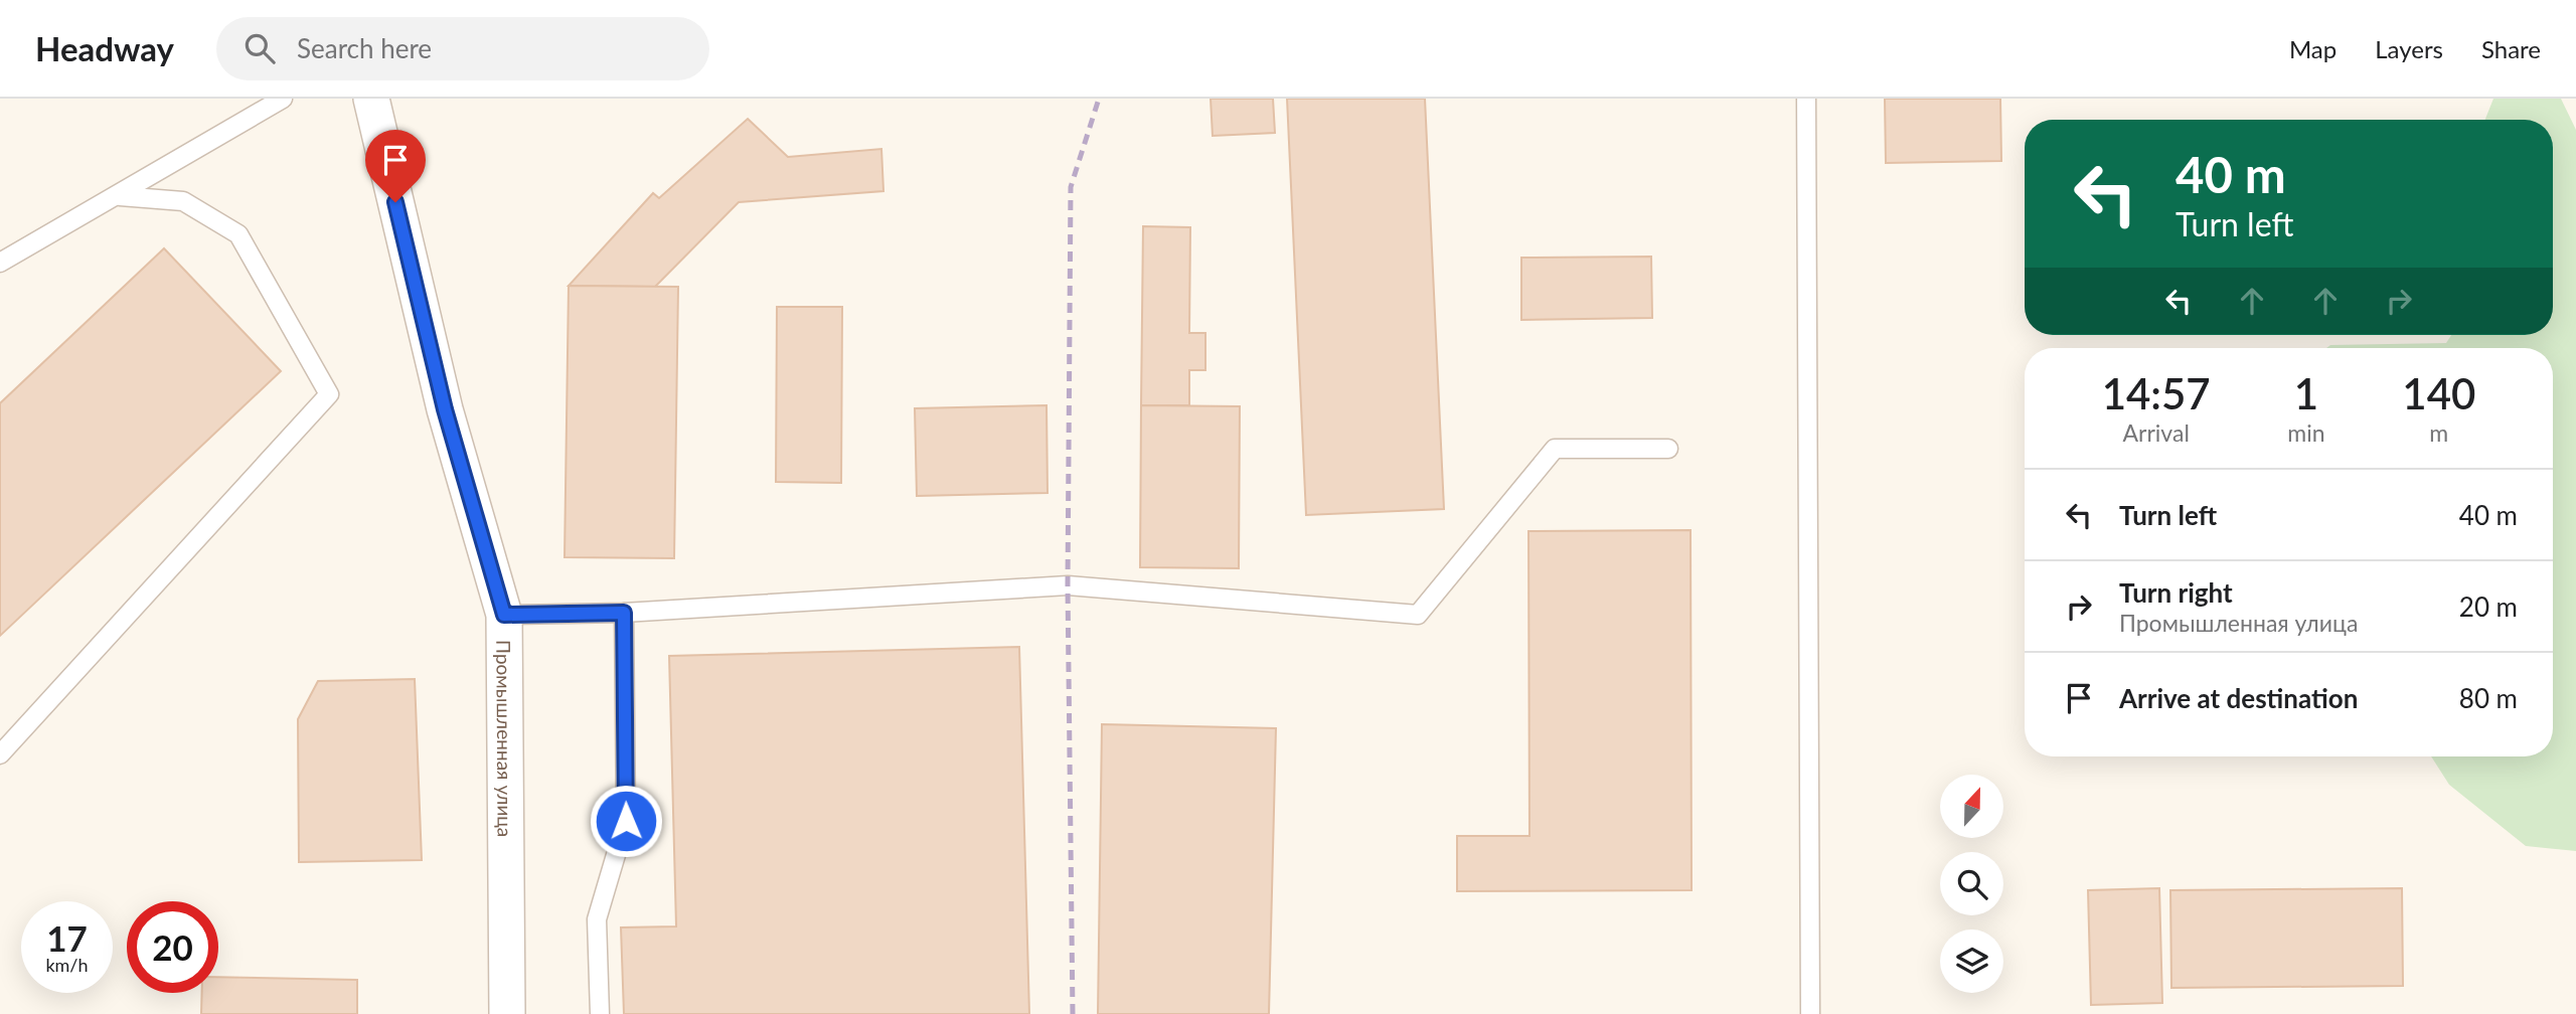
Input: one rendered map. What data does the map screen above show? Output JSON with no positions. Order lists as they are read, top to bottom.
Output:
{
  "streets": {
    "street": ["Промышленная улица"]
  },
  "north": "top",
  "page": {
    "header": "Headway",
    "search": "Search here",
    "nav": ["Map", "Layers", "Share"],
    "turn": ["40 m", "Turn left"],
    "eta": [
      "14:57",
      "Arrival",
      "1",
      "min",
      "140",
      "m"
    ],
    "list": [
      {
        "name": "Turn left",
        "value": "40 m"
      },
      {
        "name": "Turn right",
        "note": "Промышленная улица",
        "value": "20 m"
      },
      {
        "name": "Arrive at destination",
        "value": "80 m"
      }
    ],
    "speed": "17 km/h",
    "limit": "20"
  }
}
